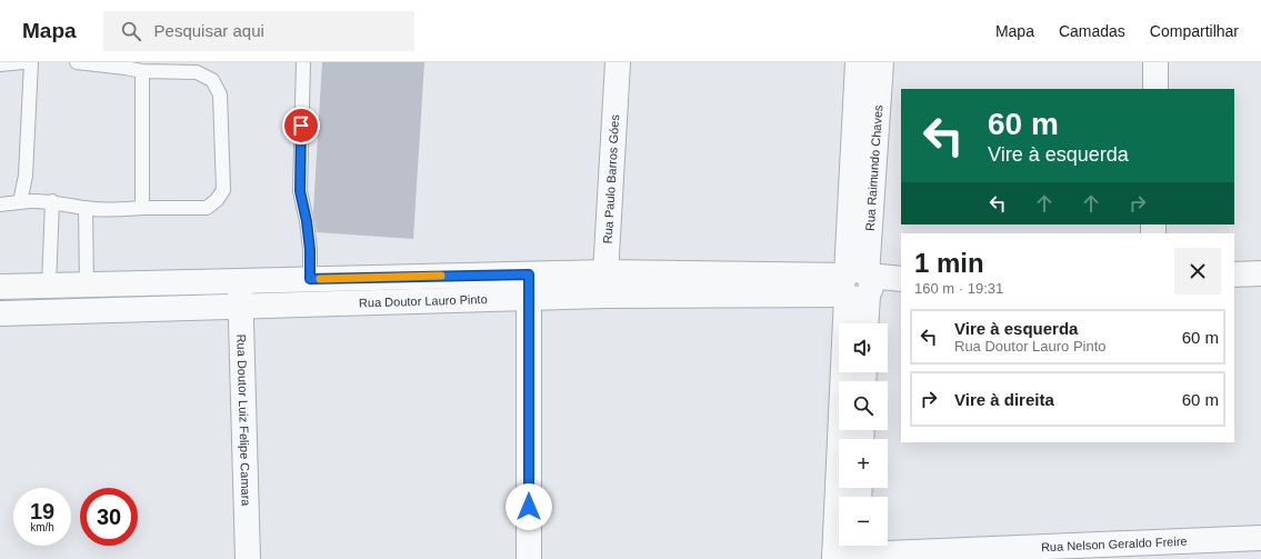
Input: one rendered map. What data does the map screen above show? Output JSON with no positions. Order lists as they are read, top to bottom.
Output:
{
  "streets": {
    "street": [
      "Rua Raimundo Chaves",
      "Rua Paulo Barros Góes",
      "Rua Doutor Lauro Pinto",
      "Rua Doutor Luiz Felipe Camara",
      "Rua Nelson Geraldo Freire"
    ]
  },
  "crossings": [
    ["Rua Raimundo Chaves", "Rua Doutor Lauro Pinto"],
    ["Rua Raimundo Chaves", "Rua Nelson Geraldo Freire"],
    ["Rua Paulo Barros Góes", "Rua Doutor Lauro Pinto"],
    ["Rua Doutor Lauro Pinto", "Rua Doutor Luiz Felipe Camara"]
  ],
  "page": {
    "header": "Mapa",
    "search": "Pesquisar aqui",
    "nav": ["Mapa", "Camadas", "Compartilhar"],
    "turn": ["60 m", "Vire à esquerda"],
    "heading": ["1 min", "160 m · 19:31"],
    "list": [
      {
        "name": "Vire à esquerda",
        "note": "Rua Doutor Lauro Pinto",
        "value": "60 m"
      },
      {
        "name": "Vire à direita",
        "value": "60 m"
      }
    ],
    "map_buttons": ["+", "−"],
    "speed": "19 km/h",
    "limit": "30"
  }
}
